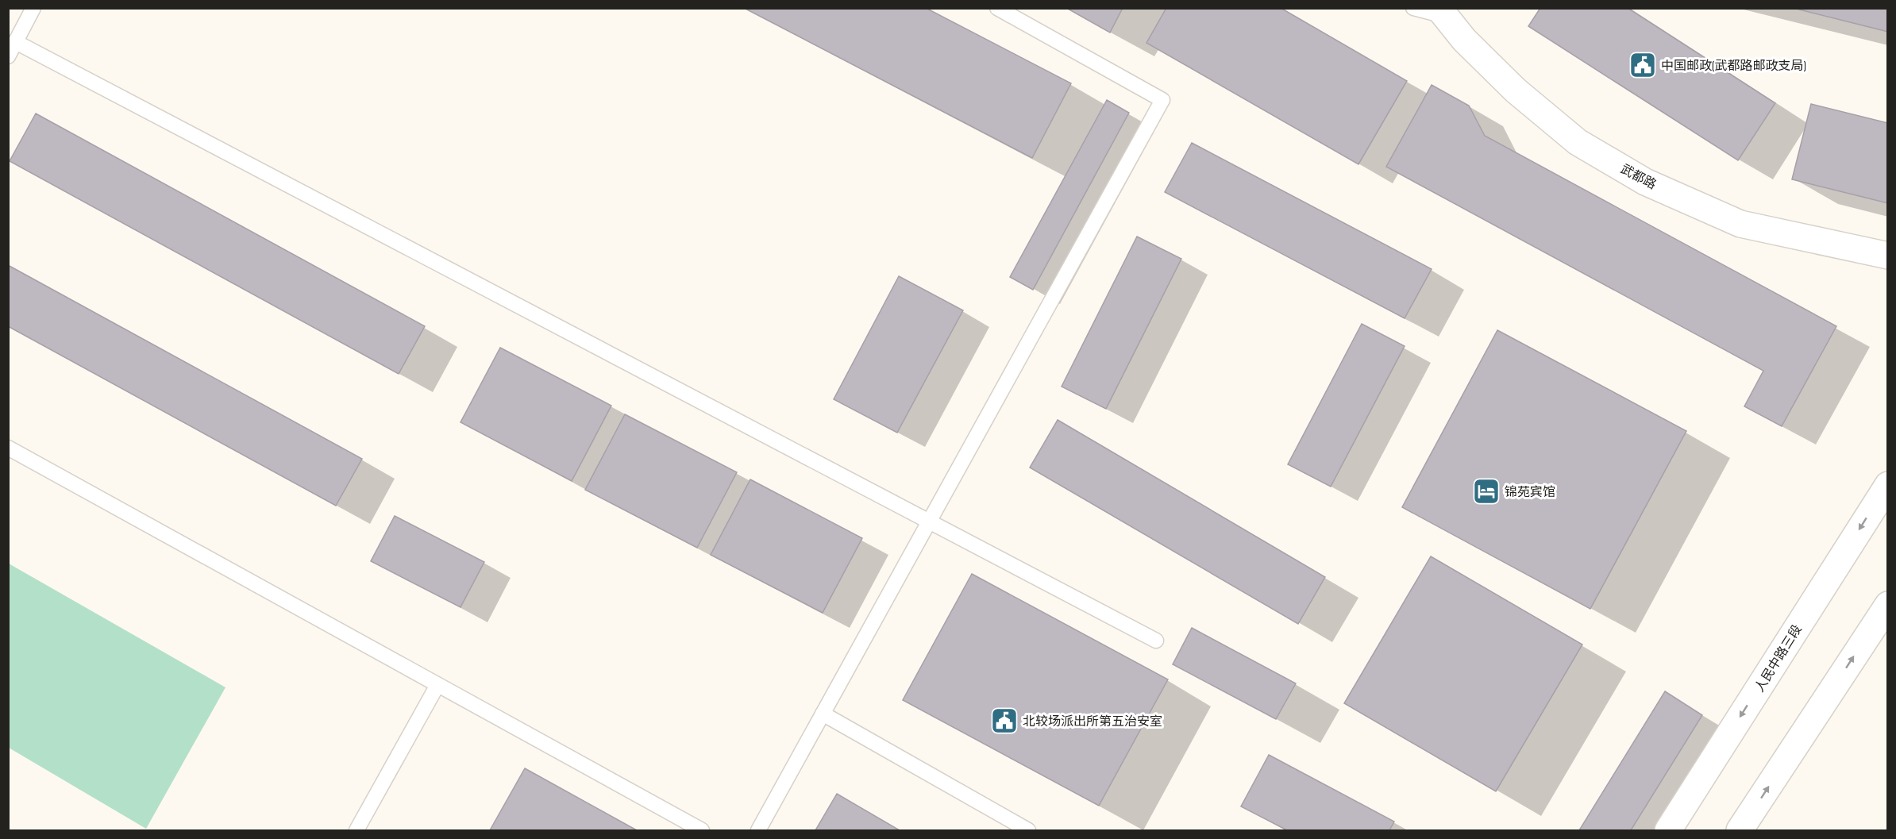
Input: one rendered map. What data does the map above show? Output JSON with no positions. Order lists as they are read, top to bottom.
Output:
{
  "streets": {
    "main road": ["武都路", "人民中路三段"]
  },
  "places": {
    "public building": ["中国邮政(武都路邮政支局)", "北较场派出所第五治安室"],
    "hotel": ["锦苑宾馆"]
  }
}
